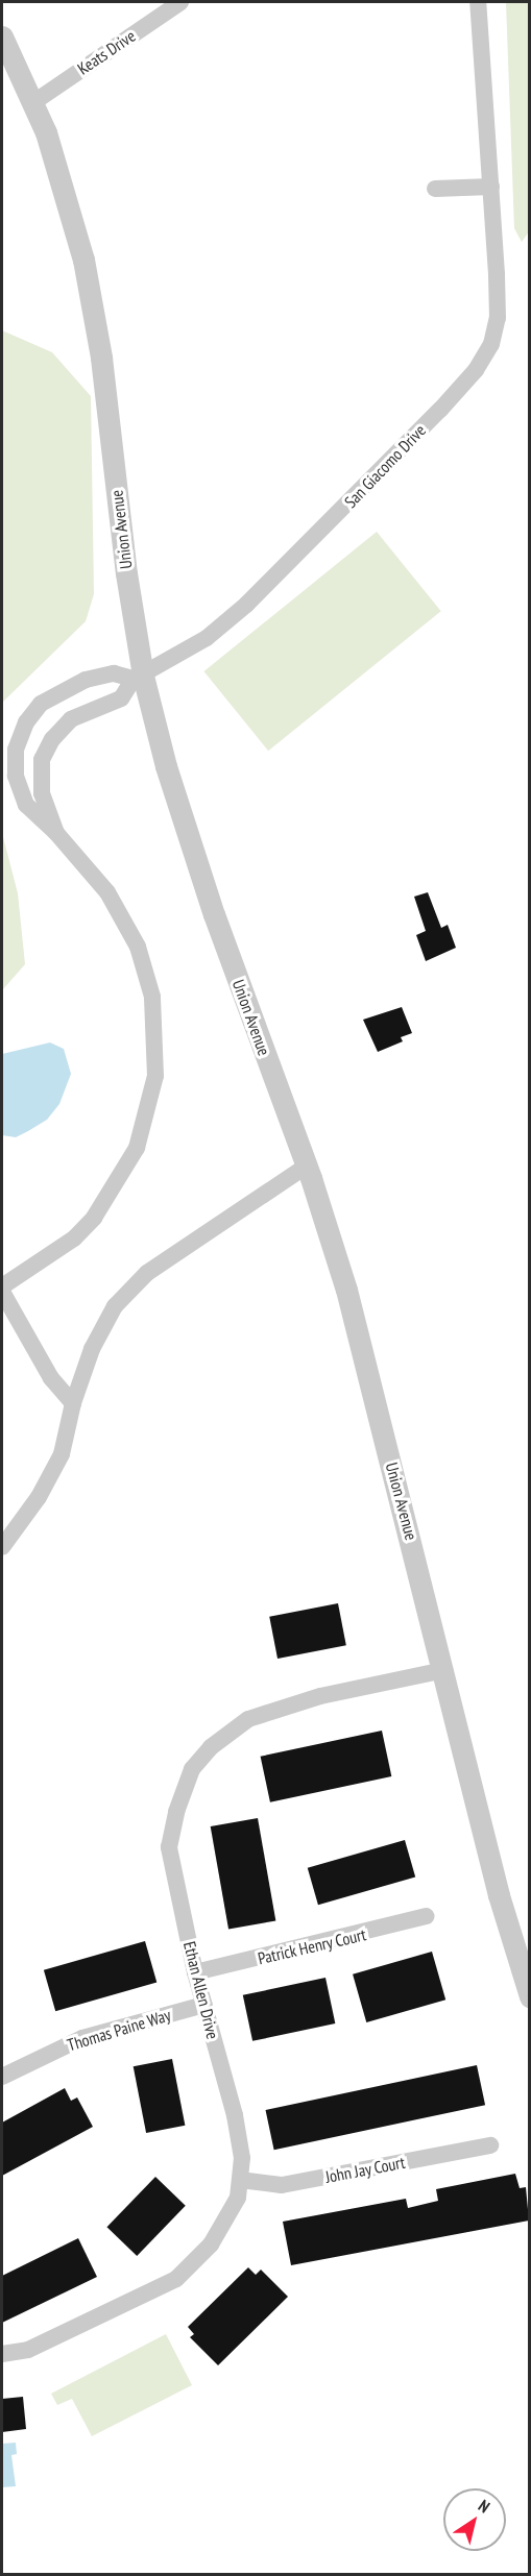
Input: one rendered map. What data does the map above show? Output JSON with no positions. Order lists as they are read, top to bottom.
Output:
{
  "streets": {
    "street": [
      "Keats Drive",
      "San Giacomo Drive",
      "Union Avenue",
      "Patrick Henry Court",
      "Ethan Allen Drive",
      "Thomas Paine Way",
      "John Jay Court"
    ]
  },
  "crossings": [
    ["Keats Drive", "Union Avenue"],
    ["San Giacomo Drive", "Union Avenue"],
    ["Union Avenue", "Ethan Allen Drive"],
    ["Patrick Henry Court", "Ethan Allen Drive"],
    ["Ethan Allen Drive", "Thomas Paine Way"],
    ["Ethan Allen Drive", "John Jay Court"]
  ],
  "north": "top right"
}
